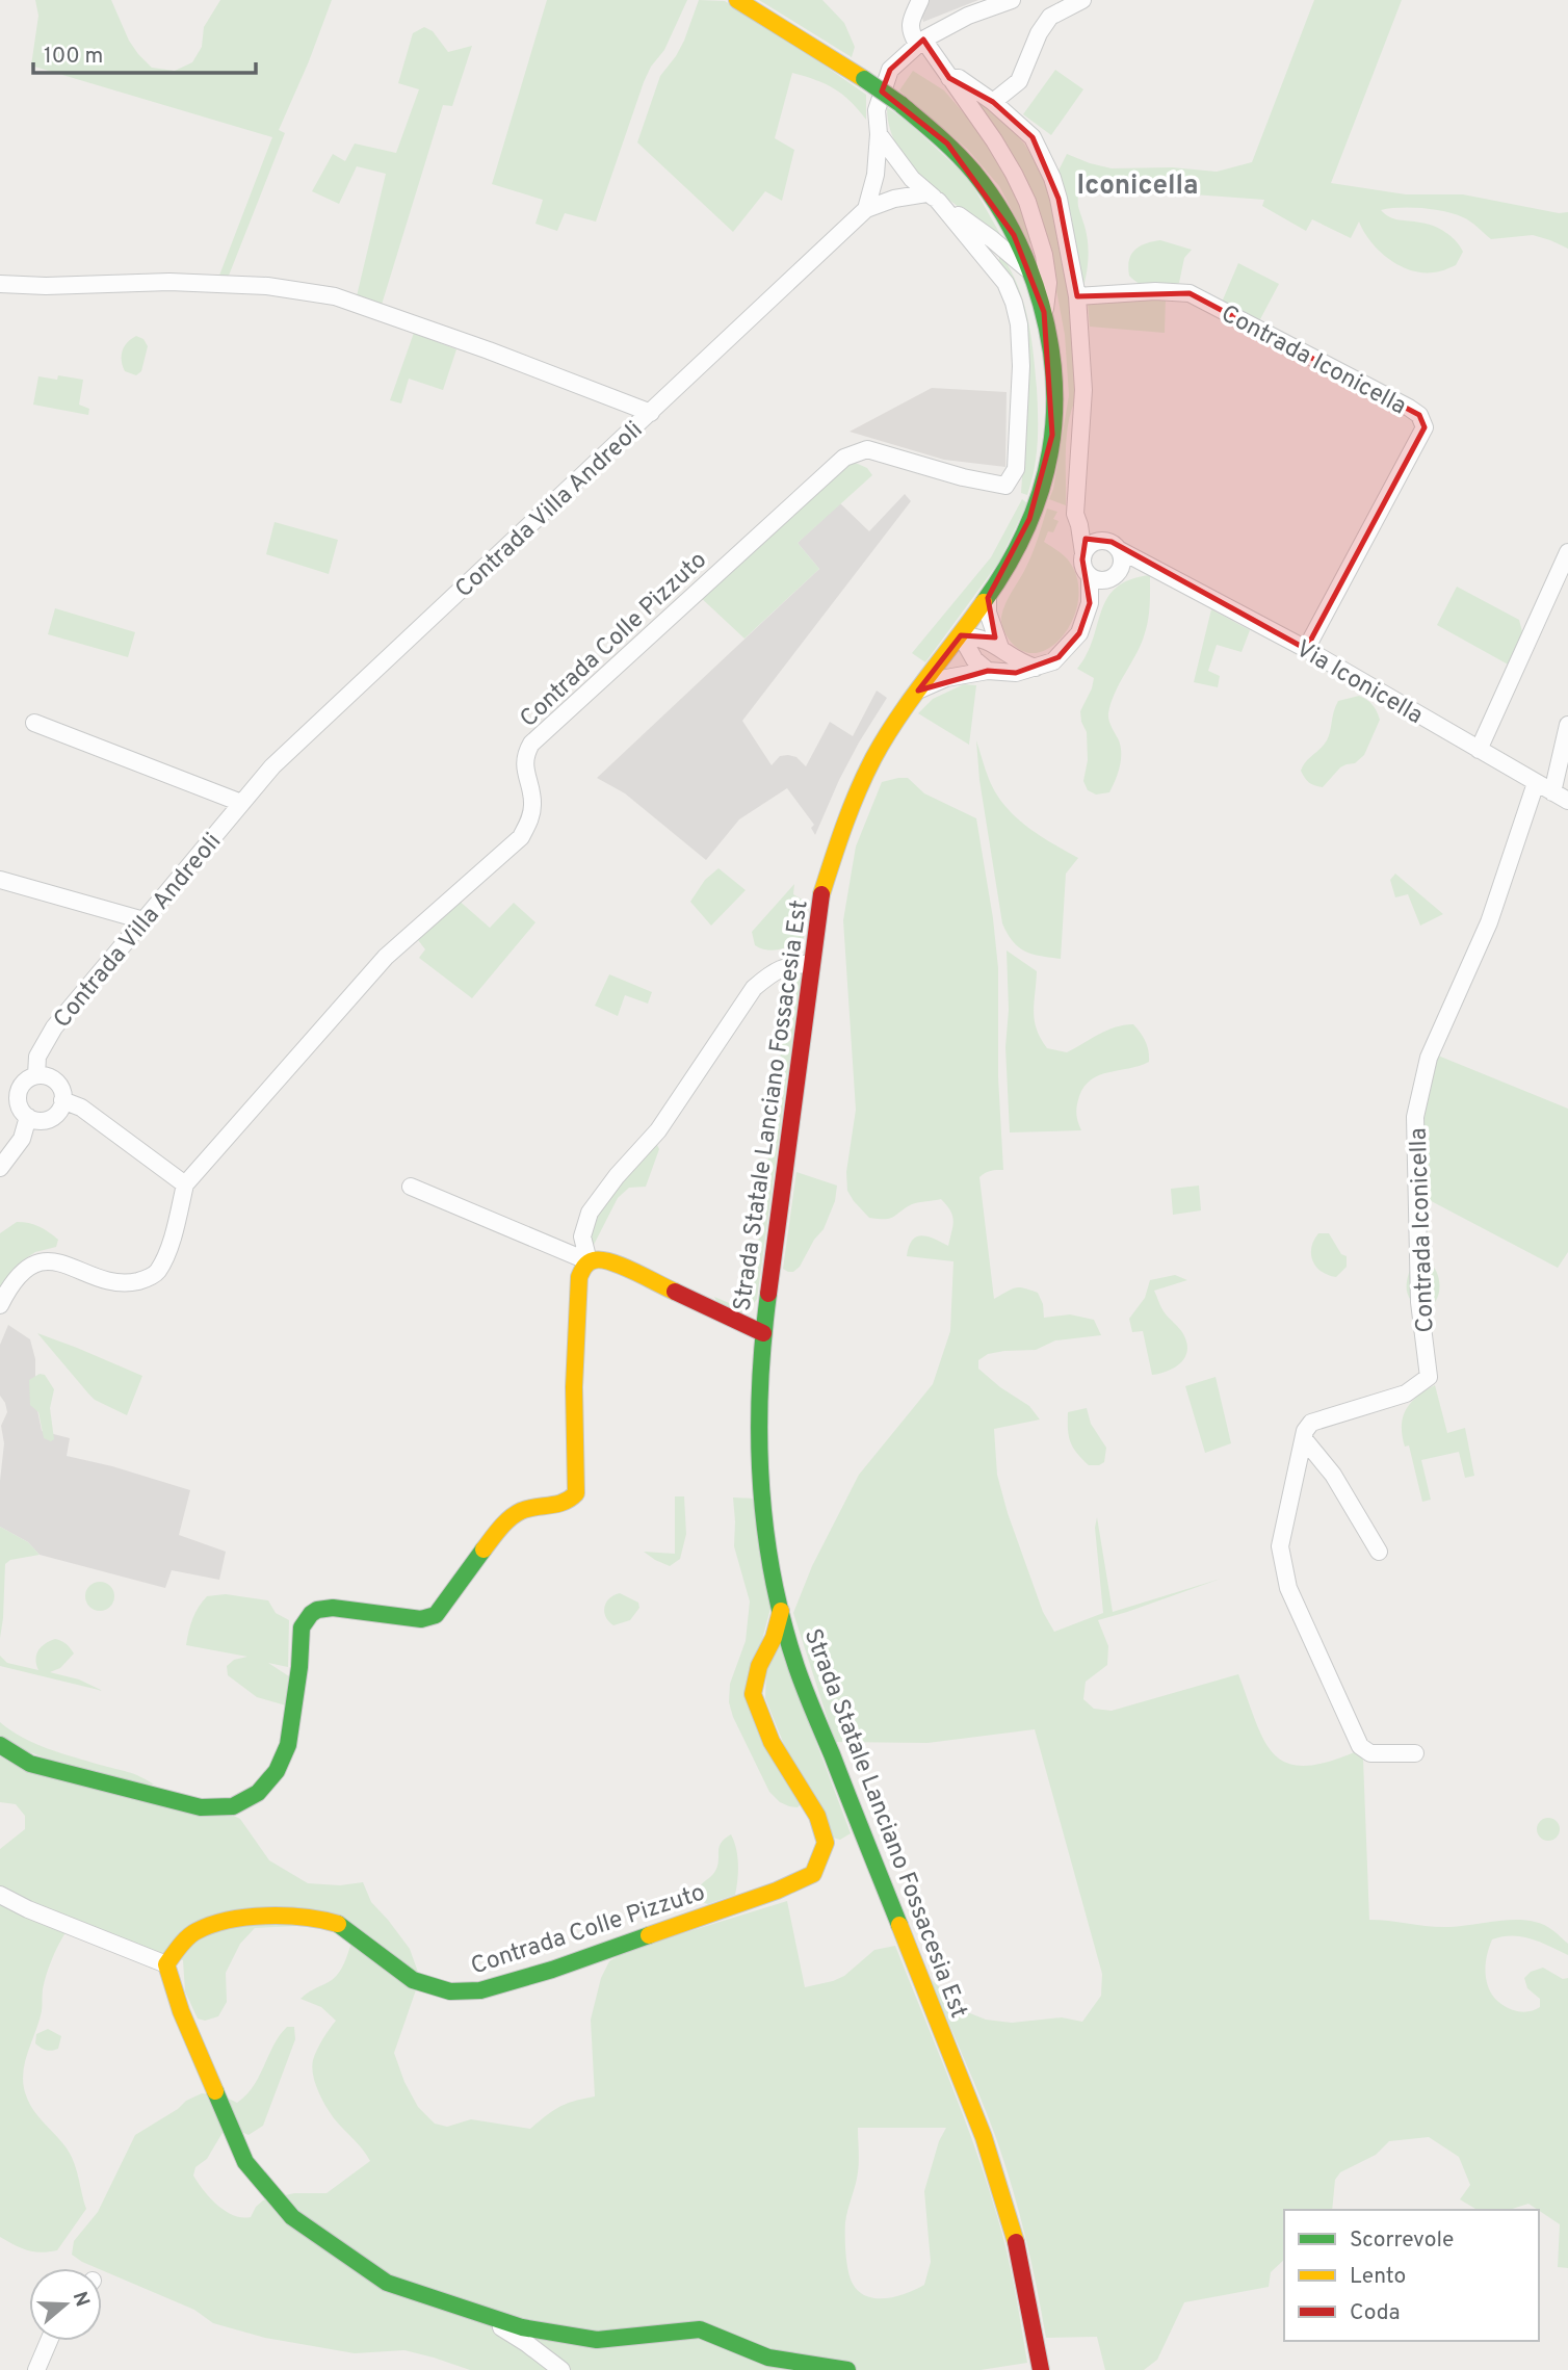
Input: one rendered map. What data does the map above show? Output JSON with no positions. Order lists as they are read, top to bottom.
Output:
{
  "streets": {
    "street": [
      "Contrada Iconicella",
      "Contrada Villa Andreoli",
      "Contrada Colle Pizzuto",
      "Via Iconicella",
      "Strada Statale Lanciano Fossacesia Est"
    ]
  },
  "crossings": [
    ["Contrada Iconicella", "Via Iconicella"],
    ["Contrada Colle Pizzuto", "Strada Statale Lanciano Fossacesia Est"]
  ],
  "districts": ["Iconicella"],
  "legend": ["Scorrevole", "Lento", "Coda"],
  "scale_bar": "100 m",
  "north": "right"
}
